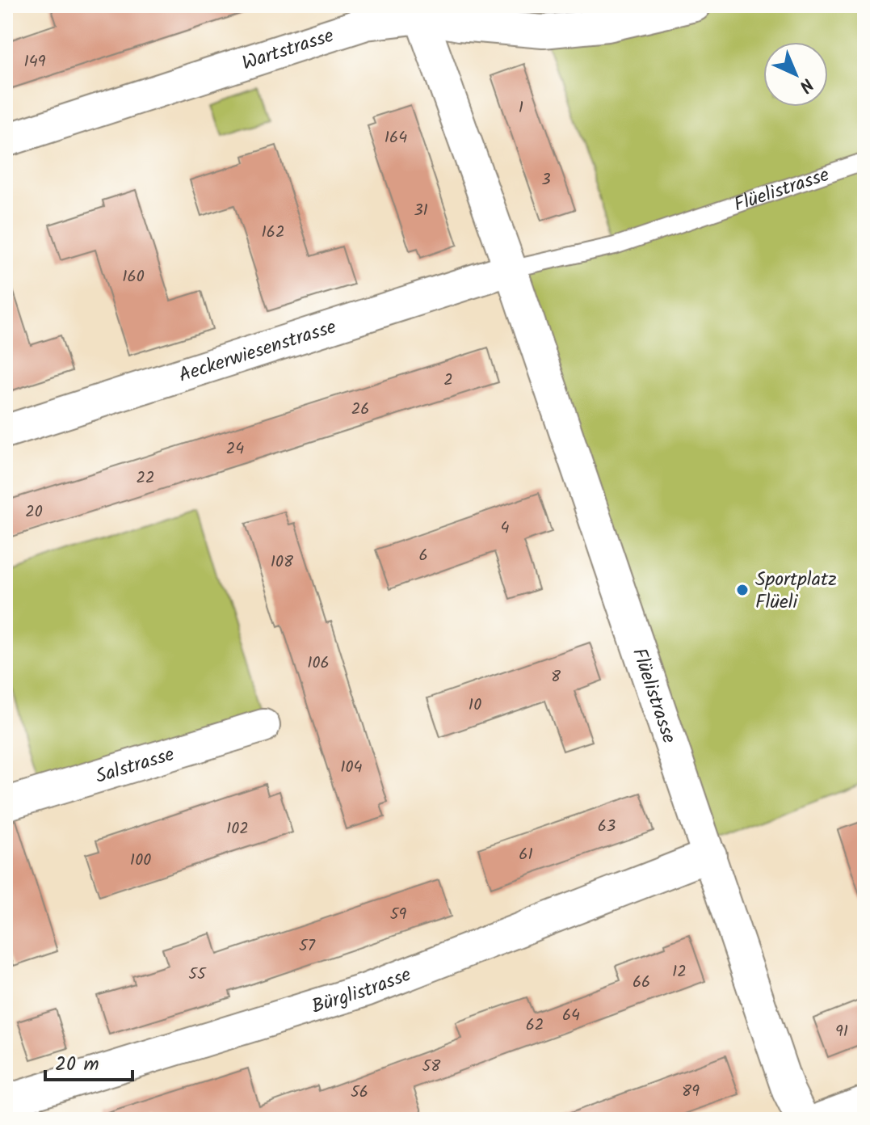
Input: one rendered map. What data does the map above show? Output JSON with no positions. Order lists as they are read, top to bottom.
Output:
{
  "streets": {
    "street": [
      "Wartstrasse",
      "Flüelistrasse",
      "Aeckerwiesenstrasse",
      "Salstrasse",
      "Bürglistrasse"
    ]
  },
  "crossings": [
    ["Wartstrasse", "Flüelistrasse"],
    ["Flüelistrasse", "Aeckerwiesenstrasse"],
    ["Flüelistrasse", "Bürglistrasse"]
  ],
  "places": ["Sportplatz Flüeli"],
  "house_numbers": [
    "149",
    "1",
    "164",
    "3",
    "31",
    "162",
    "160",
    "2",
    "26",
    "24",
    "22",
    "20",
    "4",
    "6",
    "108",
    "106",
    "8",
    "10",
    "104",
    "63",
    "102",
    "61",
    "100",
    "59",
    "57",
    "12",
    "55",
    "66",
    "64",
    "62",
    "91",
    "58",
    "89",
    "56"
  ],
  "scale_bar": "20 m",
  "north": "bottom right"
}
